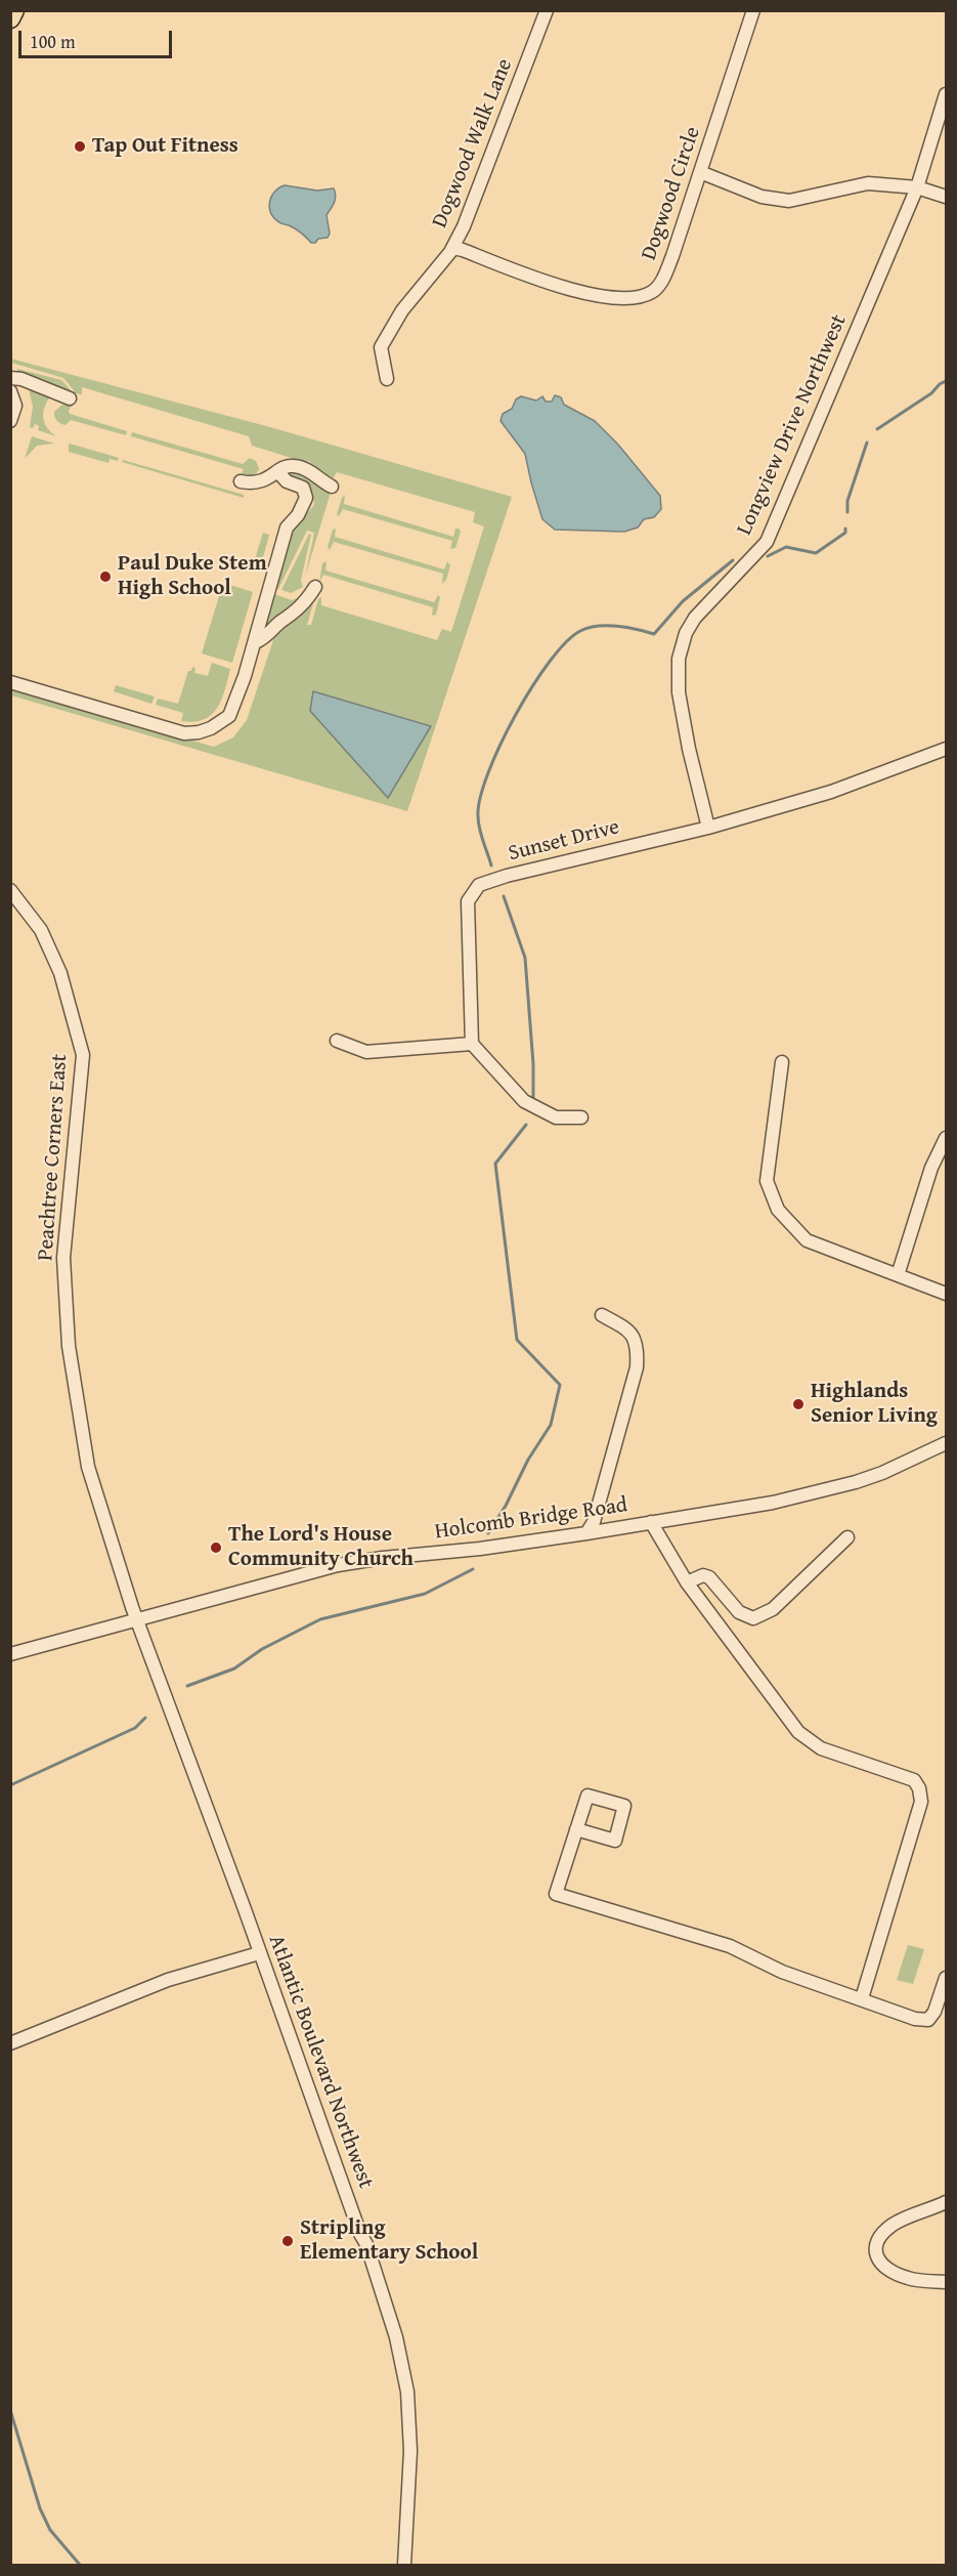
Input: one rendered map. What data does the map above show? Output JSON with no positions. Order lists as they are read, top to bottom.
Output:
{
  "streets": {
    "street": [
      "Dogwood Walk Lane",
      "Dogwood Circle",
      "Longview Drive Northwest",
      "Sunset Drive",
      "Peachtree Corners East",
      "Holcomb Bridge Road",
      "Atlantic Boulevard Northwest"
    ]
  },
  "crossings": [
    ["Dogwood Walk Lane", "Dogwood Circle"],
    ["Longview Drive Northwest", "Sunset Drive"],
    ["Peachtree Corners East", "Holcomb Bridge Road"],
    ["Peachtree Corners East", "Atlantic Boulevard Northwest"],
    ["Holcomb Bridge Road", "Atlantic Boulevard Northwest"]
  ],
  "places": [
    "Tap Out Fitness",
    "Paul Duke Stem High School",
    "Highlands Senior Living",
    "The Lord's House Community Church",
    "Stripling Elementary School"
  ],
  "scale_bar": "100 m"
}
